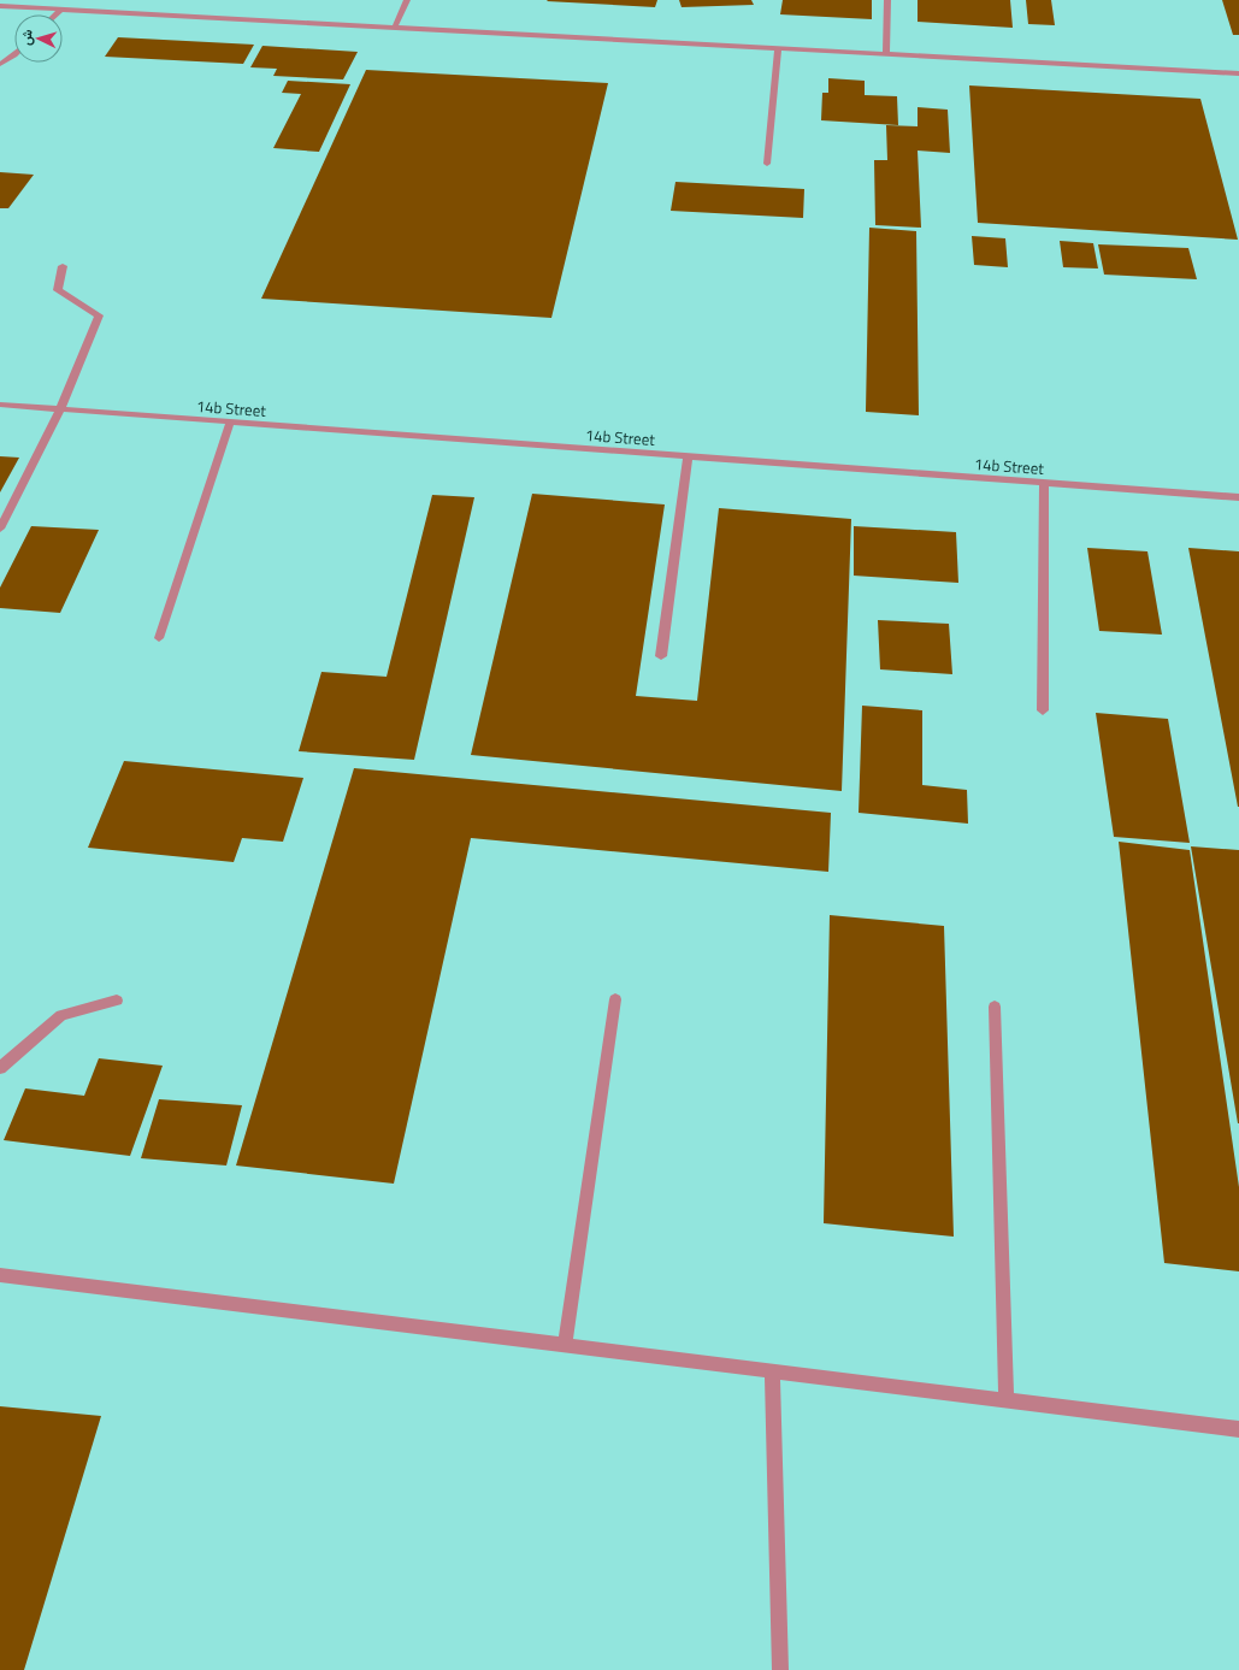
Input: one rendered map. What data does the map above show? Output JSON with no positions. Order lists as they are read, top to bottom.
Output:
{
  "streets": {
    "lane": ["14b Street"]
  },
  "north": "left"
}
